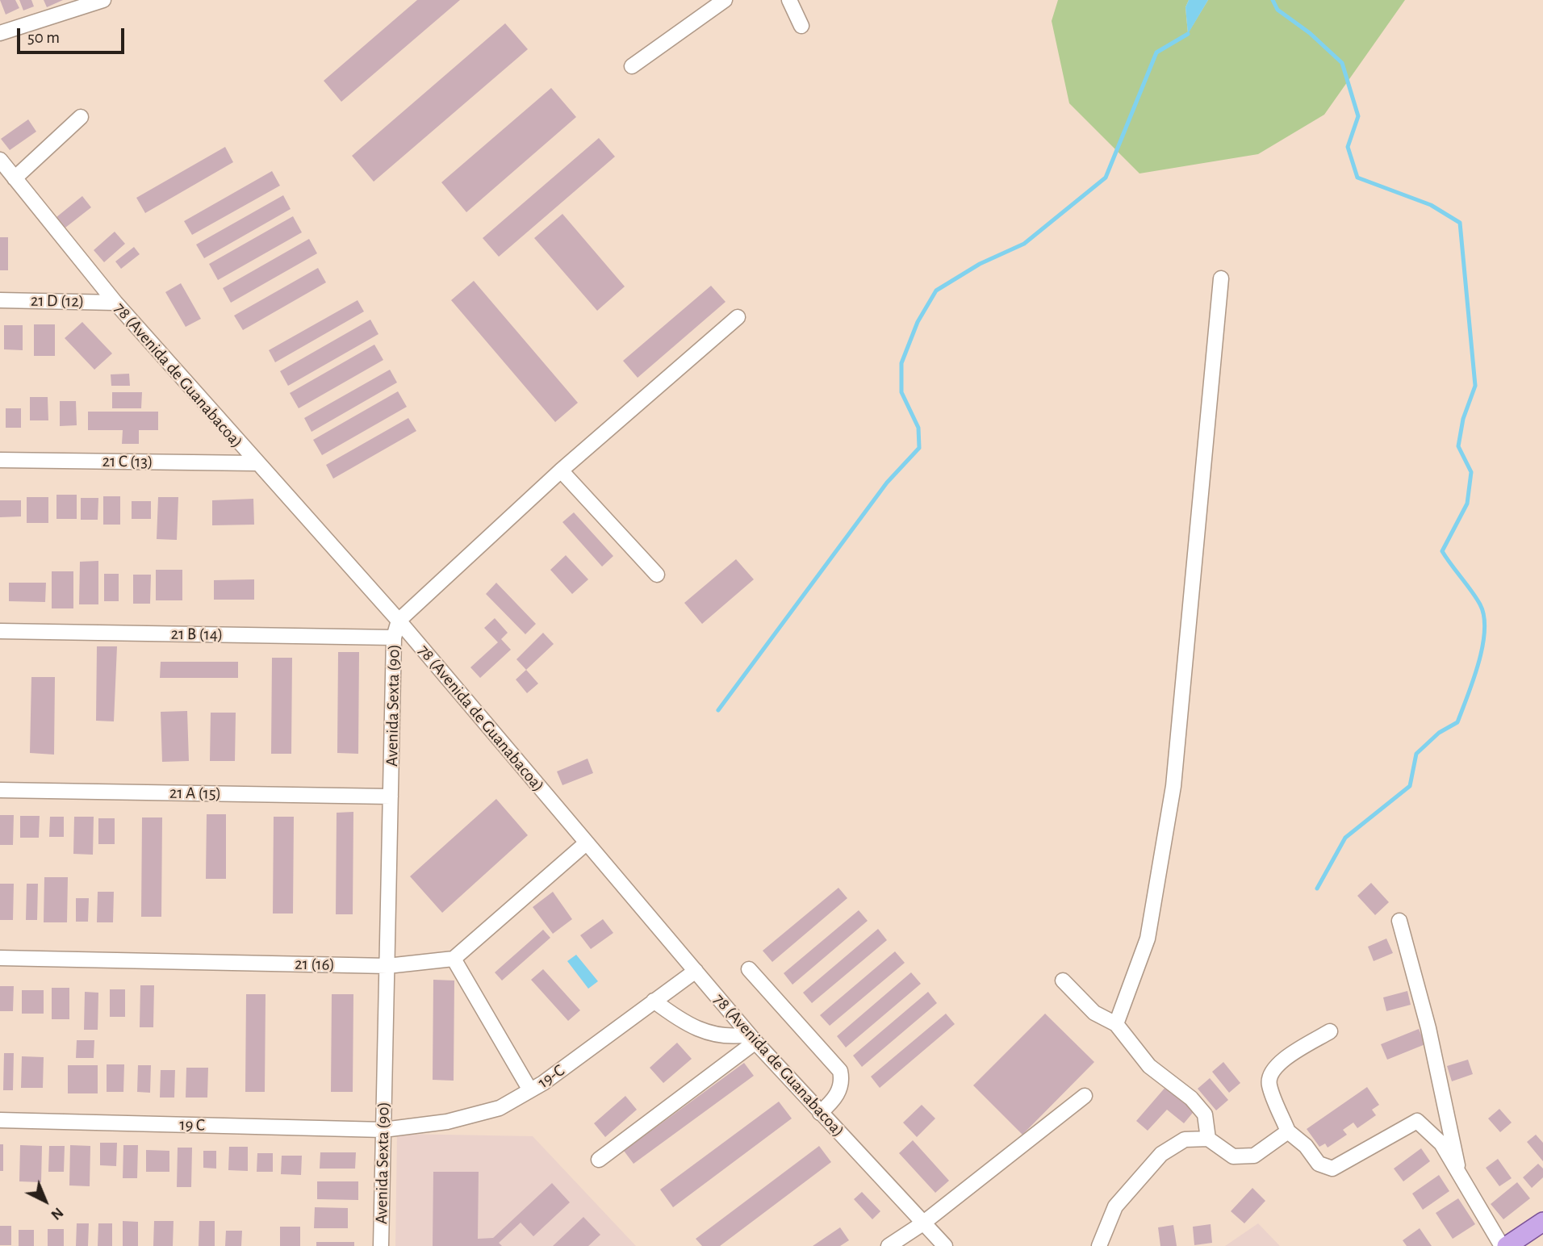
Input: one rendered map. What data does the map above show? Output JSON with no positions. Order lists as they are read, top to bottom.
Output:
{
  "streets": {
    "street": [
      "21 D (12)",
      "78 (Avenida de Guanabacoa)",
      "21 C (13)",
      "21 B (14)",
      "Avenida Sexta (90)",
      "21 A (15)",
      "21 (16)",
      "19-C",
      "19 C"
    ]
  },
  "crossings": [
    ["21 D (12)", "78 (Avenida de Guanabacoa)"],
    ["78 (Avenida de Guanabacoa)", "21 C (13)"],
    ["78 (Avenida de Guanabacoa)", "Avenida Sexta (90)"],
    ["78 (Avenida de Guanabacoa)", "19-C"],
    ["21 B (14)", "Avenida Sexta (90)"],
    ["Avenida Sexta (90)", "21 A (15)"],
    ["Avenida Sexta (90)", "21 (16)"],
    ["Avenida Sexta (90)", "19-C"],
    ["Avenida Sexta (90)", "19 C"],
    ["19-C", "19 C"]
  ],
  "scale_bar": "50 m",
  "north": "bottom right"
}
